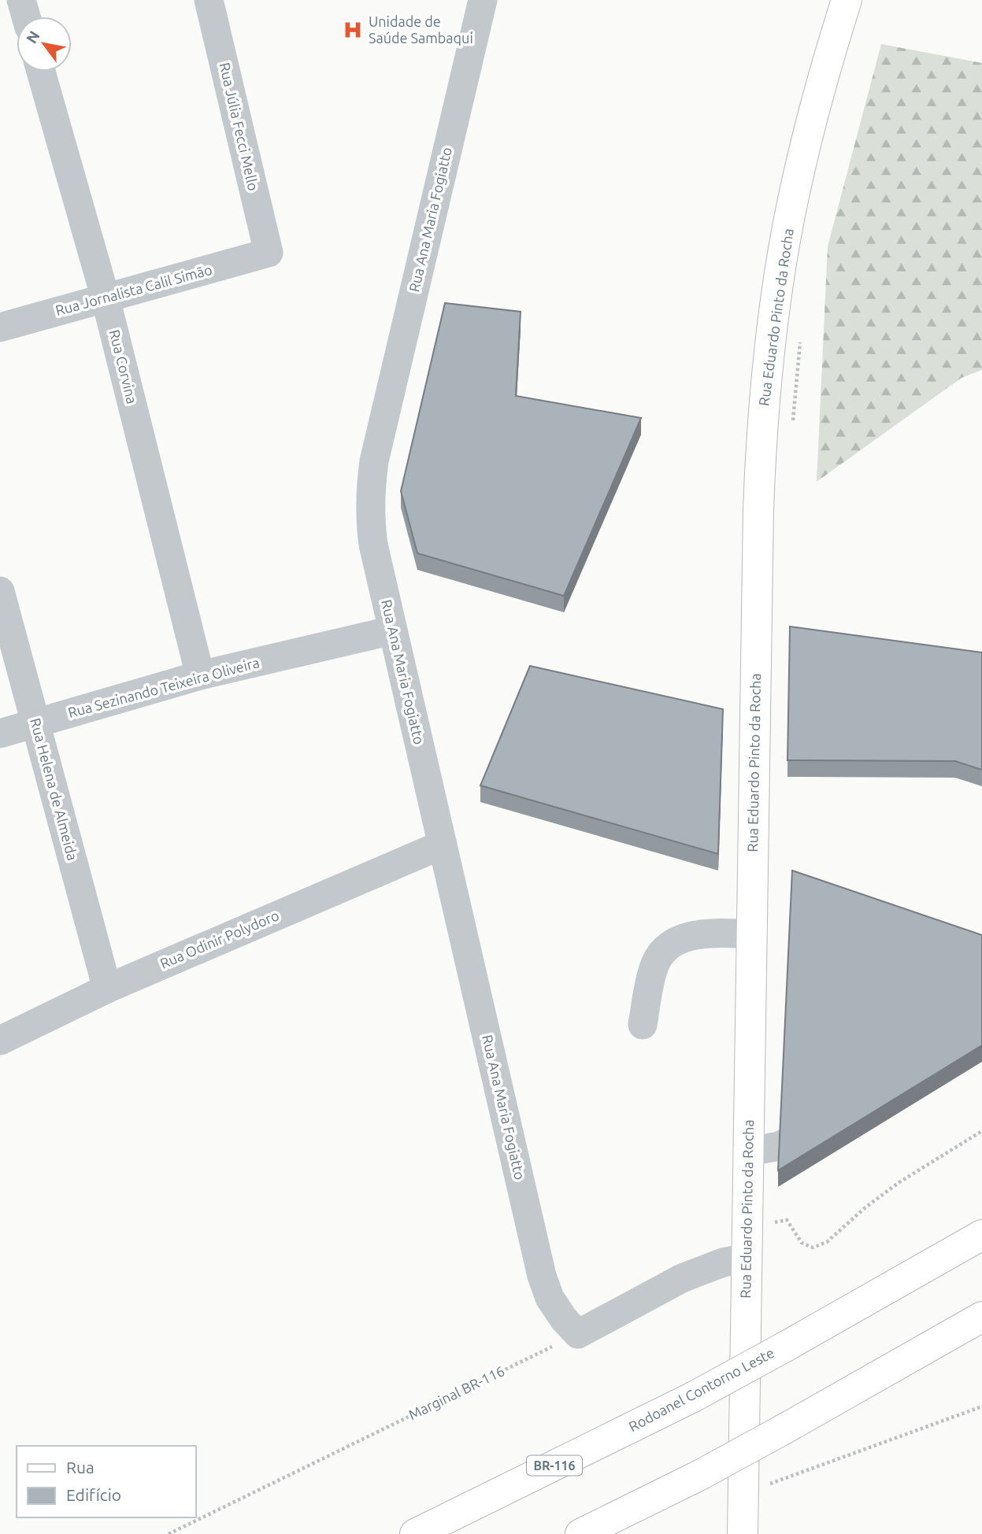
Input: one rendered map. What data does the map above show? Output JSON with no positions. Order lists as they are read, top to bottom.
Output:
{
  "streets": {
    "main road": ["Rua Eduardo Pinto da Rocha", "Rodoanel Contorno Leste", "BR-116"],
    "street": [
      "Rua Júlia Fecci Mello",
      "Rua Ana Maria Fogiatto",
      "Rua Jornalista Calil Simão",
      "Rua Corvina",
      "Rua Sezinando Teixeira Oliveira",
      "Rua Helena de Almeida",
      "Rua Odinir Polydoro"
    ],
    "path": ["Marginal BR-116"]
  },
  "crossings": [
    ["Rua Júlia Fecci Mello", "Rua Jornalista Calil Simão"],
    ["Rua Ana Maria Fogiatto", "Rua Sezinando Teixeira Oliveira"],
    ["Rua Ana Maria Fogiatto", "Rua Odinir Polydoro"],
    ["Rua Ana Maria Fogiatto", "Marginal BR-116"],
    ["Rua Jornalista Calil Simão", "Rua Corvina"],
    ["Rua Corvina", "Rua Sezinando Teixeira Oliveira"],
    ["Rua Sezinando Teixeira Oliveira", "Rua Helena de Almeida"],
    ["Rua Helena de Almeida", "Rua Odinir Polydoro"]
  ],
  "places": {
    "hospital": ["Unidade de Saúde Sambaqui"]
  },
  "legend": ["Rua", "Edifício"],
  "north": "top left"
}
